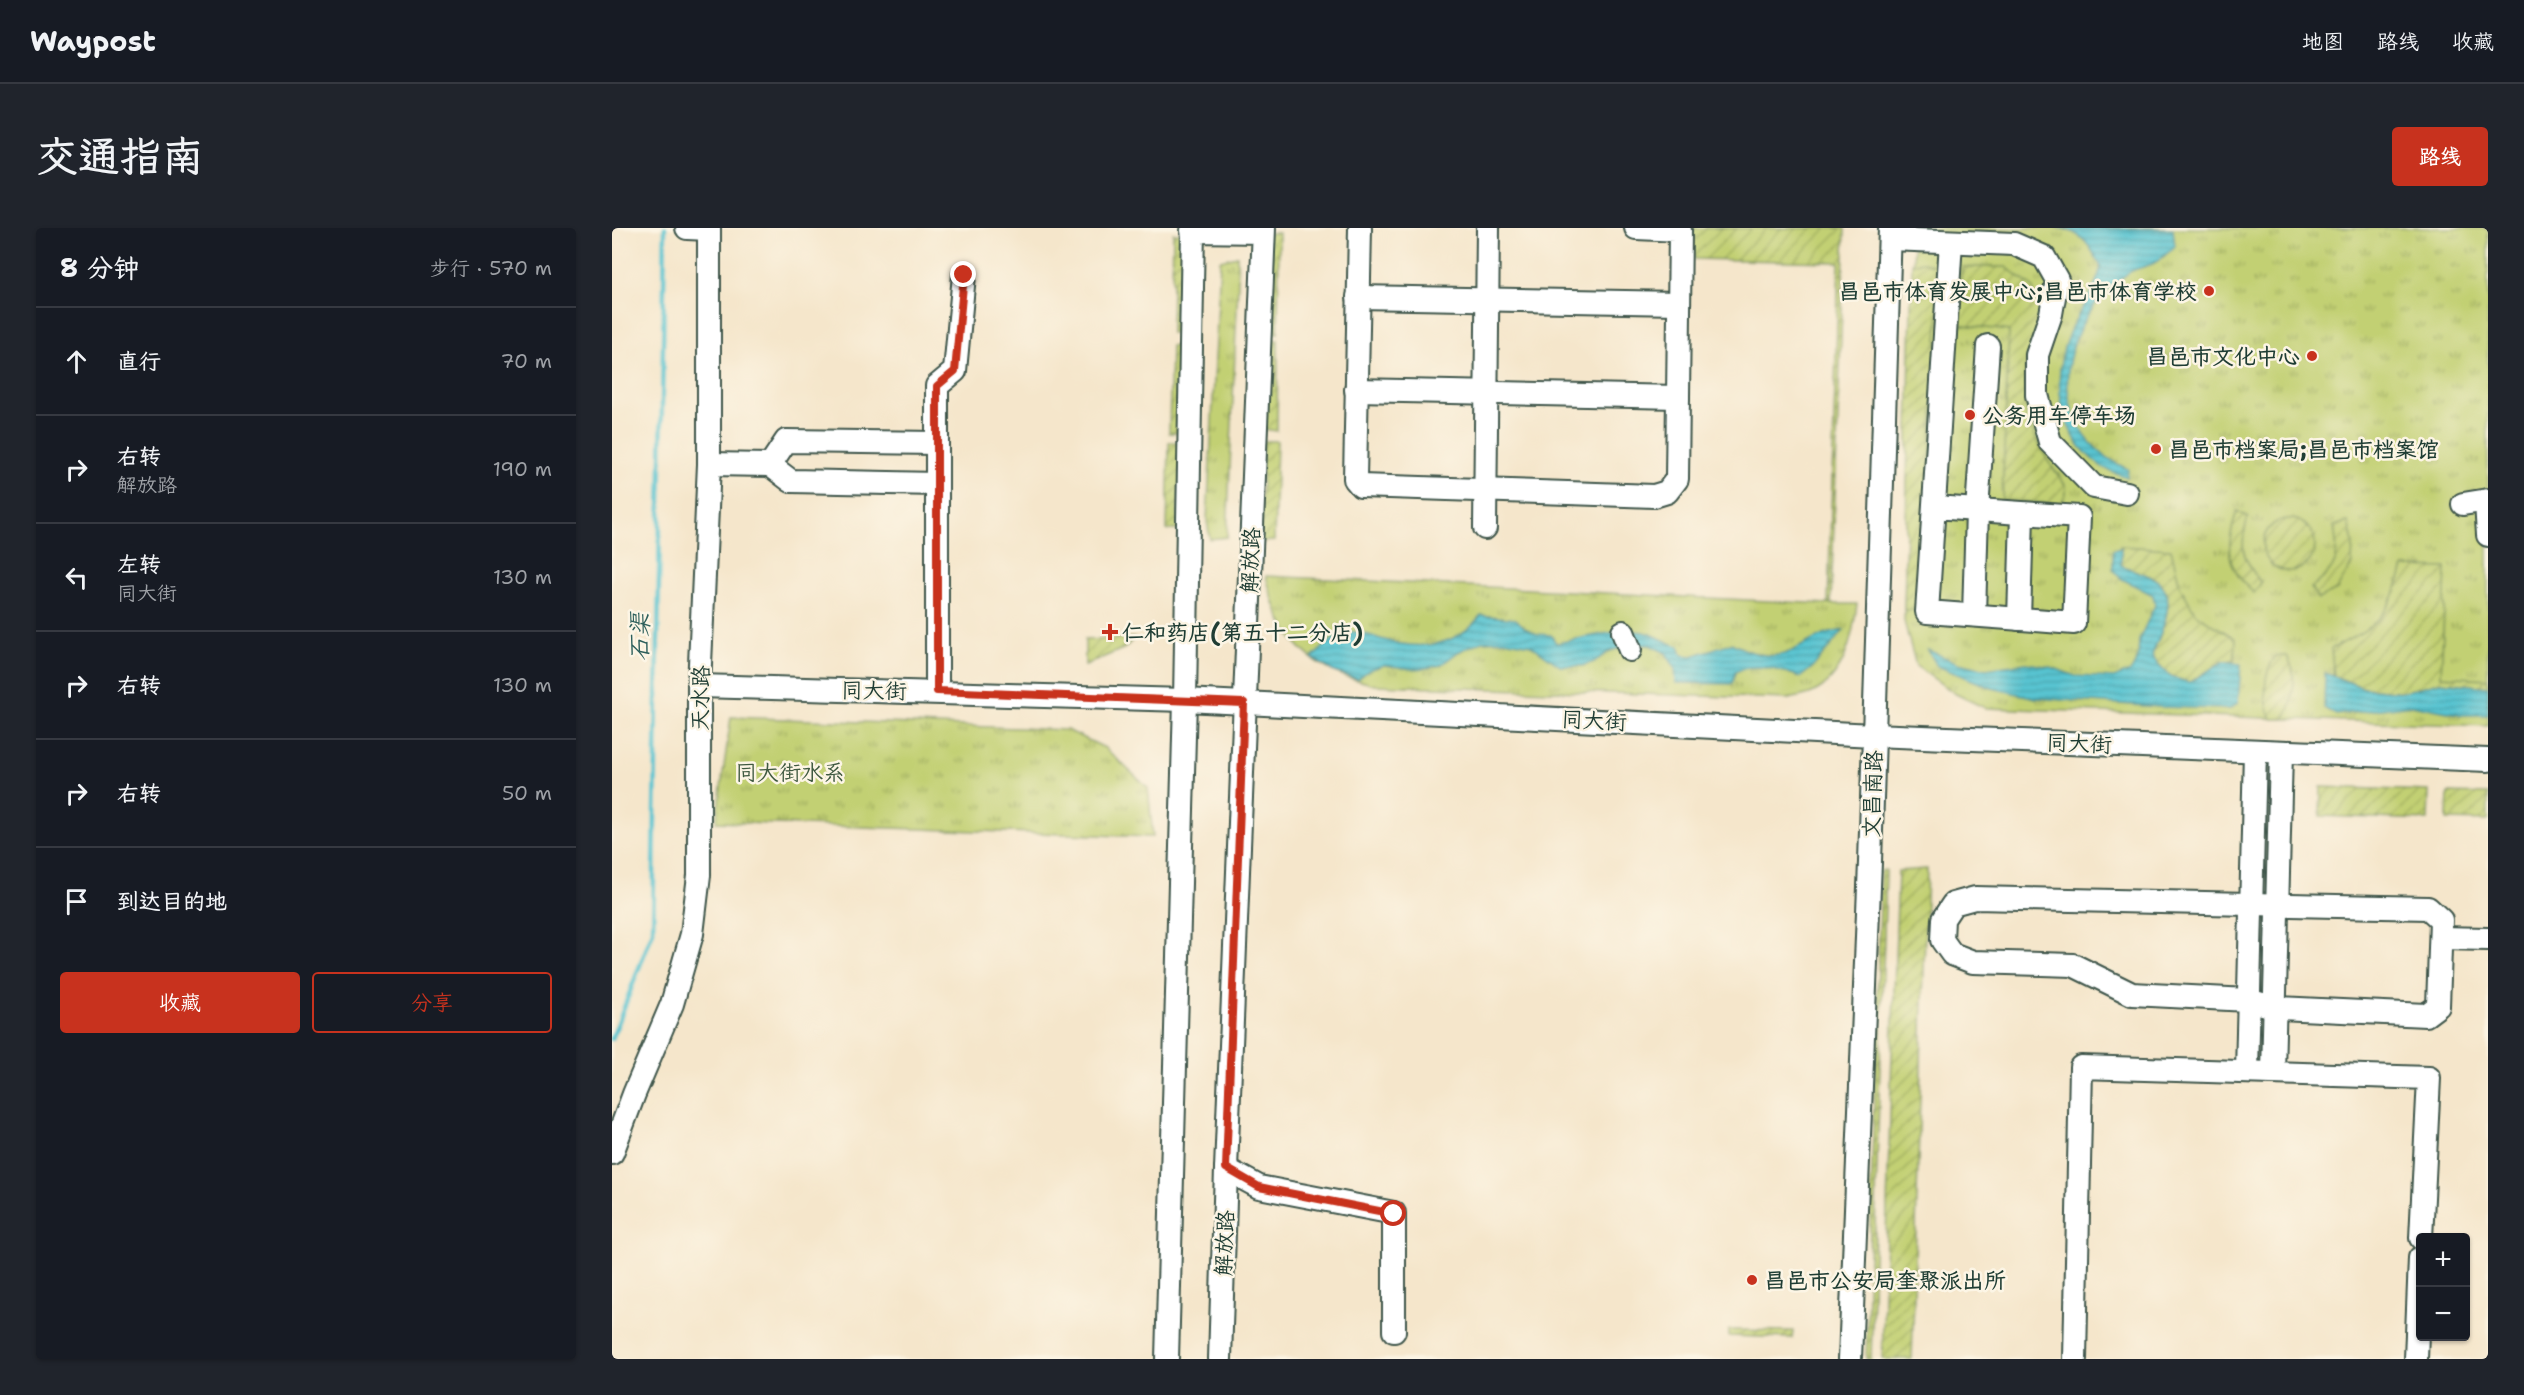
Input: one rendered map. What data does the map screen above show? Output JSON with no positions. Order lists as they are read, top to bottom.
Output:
{
  "streets": {
    "street": [
      "解放路",
      "同大街",
      "天水路",
      "文昌南路"
    ]
  },
  "crossings": [
    ["解放路", "同大街"],
    ["同大街", "天水路"],
    ["同大街", "文昌南路"]
  ],
  "water": ["石渠"],
  "parks": ["同大街水系"],
  "places": {
    "other": [
      "昌邑市体育发展中心;昌邑市体育学校",
      "昌邑市文化中心",
      "公务用车停车场",
      "昌邑市档案局;昌邑市档案馆",
      "昌邑市公安局奎聚派出所"
    ],
    "health": ["仁和药店(第五十二分店)"]
  },
  "page": {
    "header": "Waypost",
    "nav": ["地图", "路线", "收藏"],
    "buttons": [
      "路线",
      ["收藏", "分享"]
    ],
    "title": "交通指南",
    "heading": ["8 分钟", "步行 · 570 m"],
    "list": [
      ["直行", "70 m"],
      ["右转", "解放路", "190 m"],
      ["左转", "同大街", "130 m"],
      ["右转", "130 m"],
      ["右转", "50 m"],
      "到达目的地"
    ],
    "map_buttons": ["+", "−"]
  }
}
